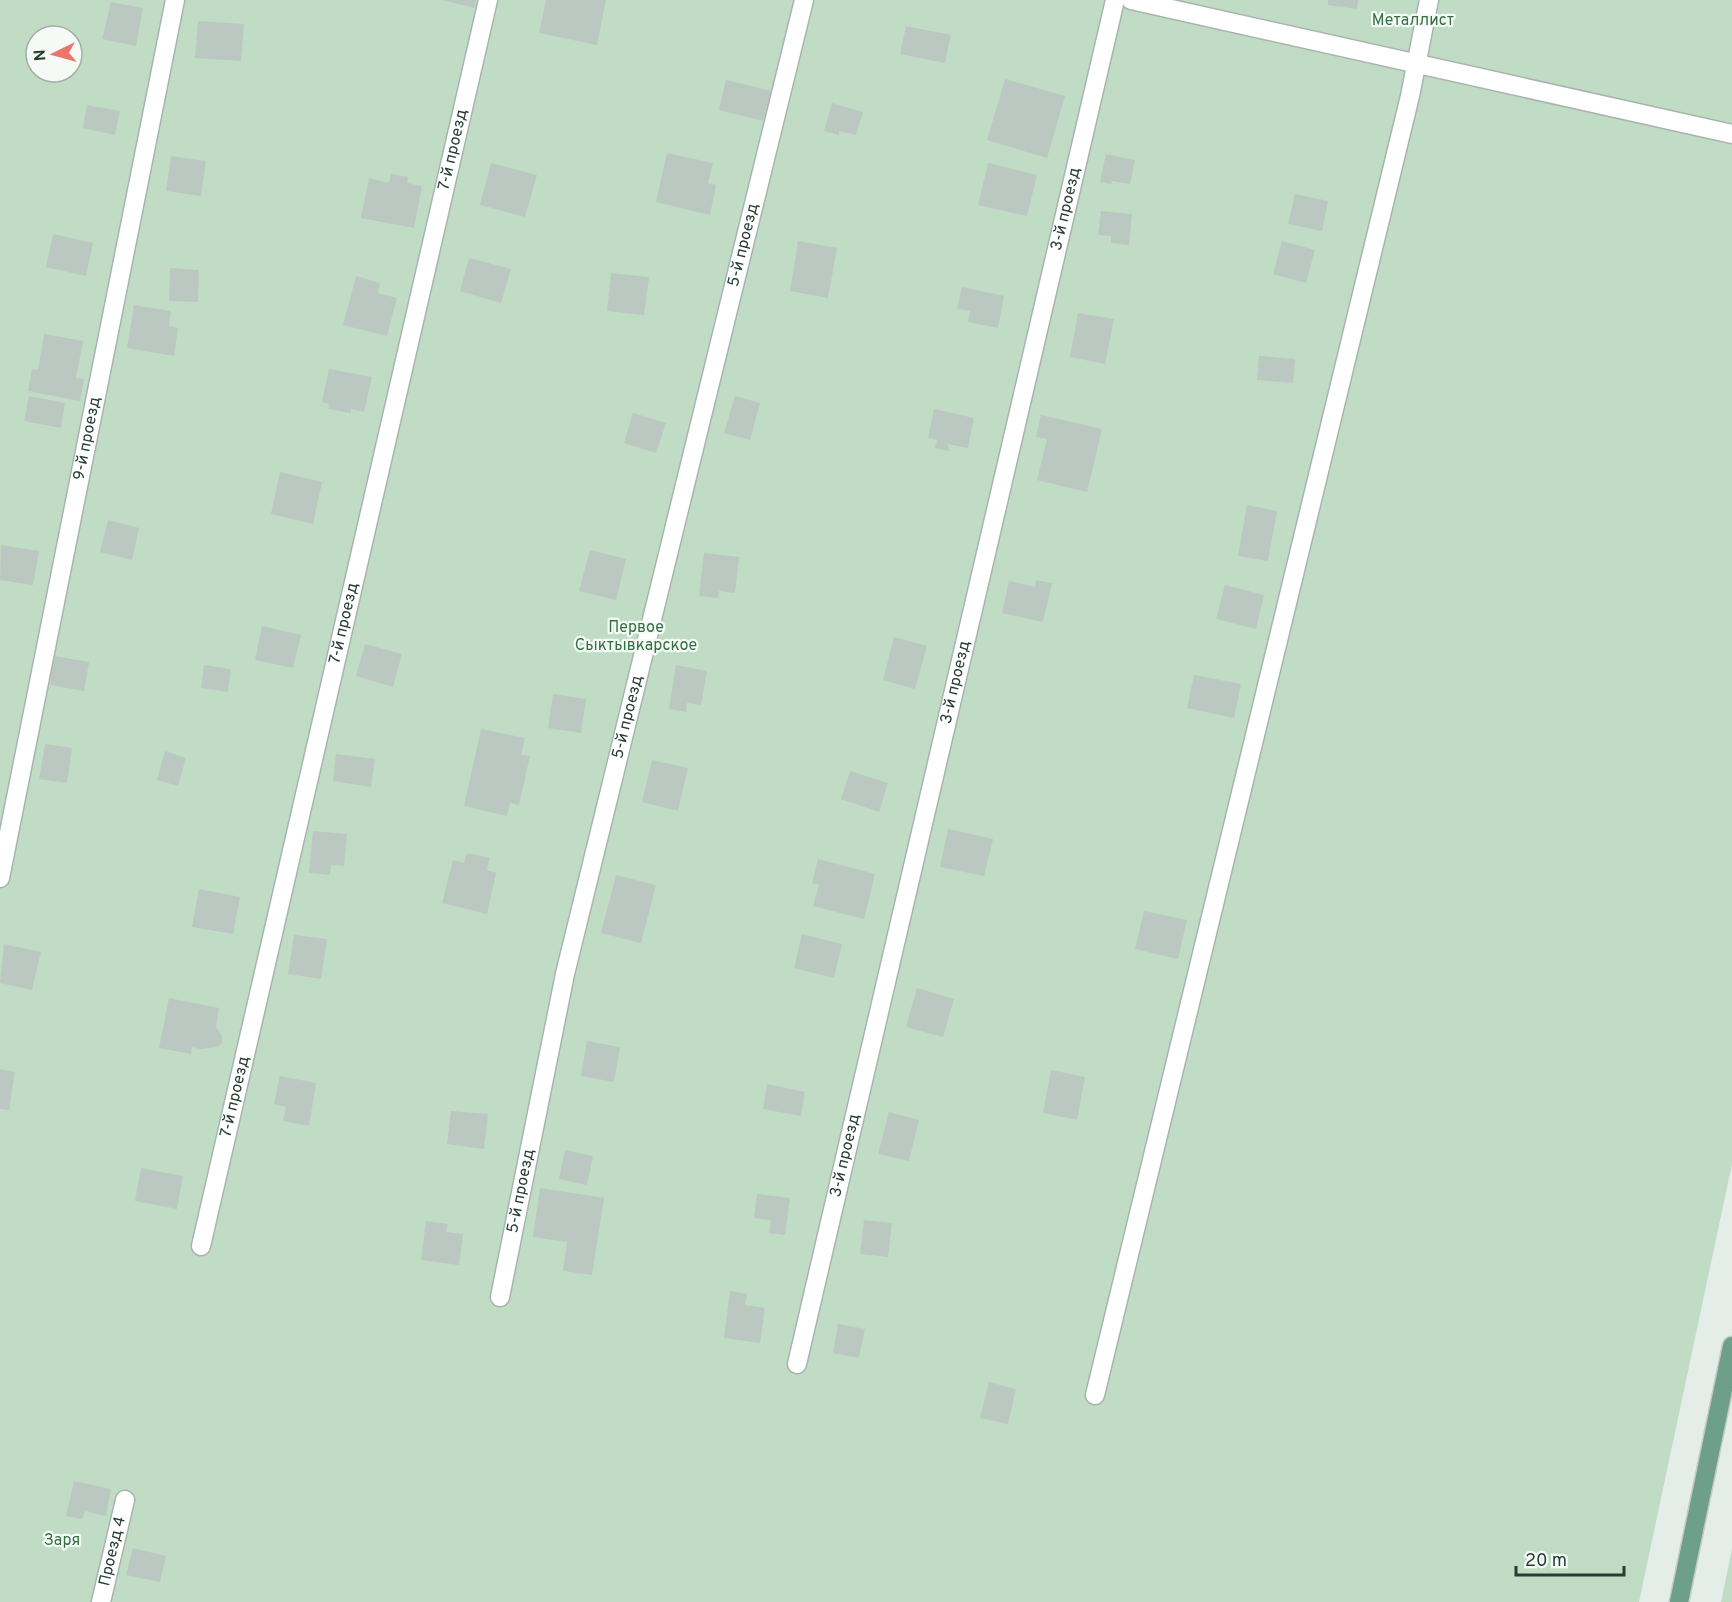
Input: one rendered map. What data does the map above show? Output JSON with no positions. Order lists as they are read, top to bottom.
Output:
{
  "streets": {
    "street": [
      "7-й проезд",
      "3-й проезд",
      "5-й проезд",
      "9-й проезд",
      "Проезд 4"
    ]
  },
  "parks": ["Металлист", "Первое Сыктывкарское", "Заря"],
  "scale_bar": "20 m",
  "north": "left"
}
